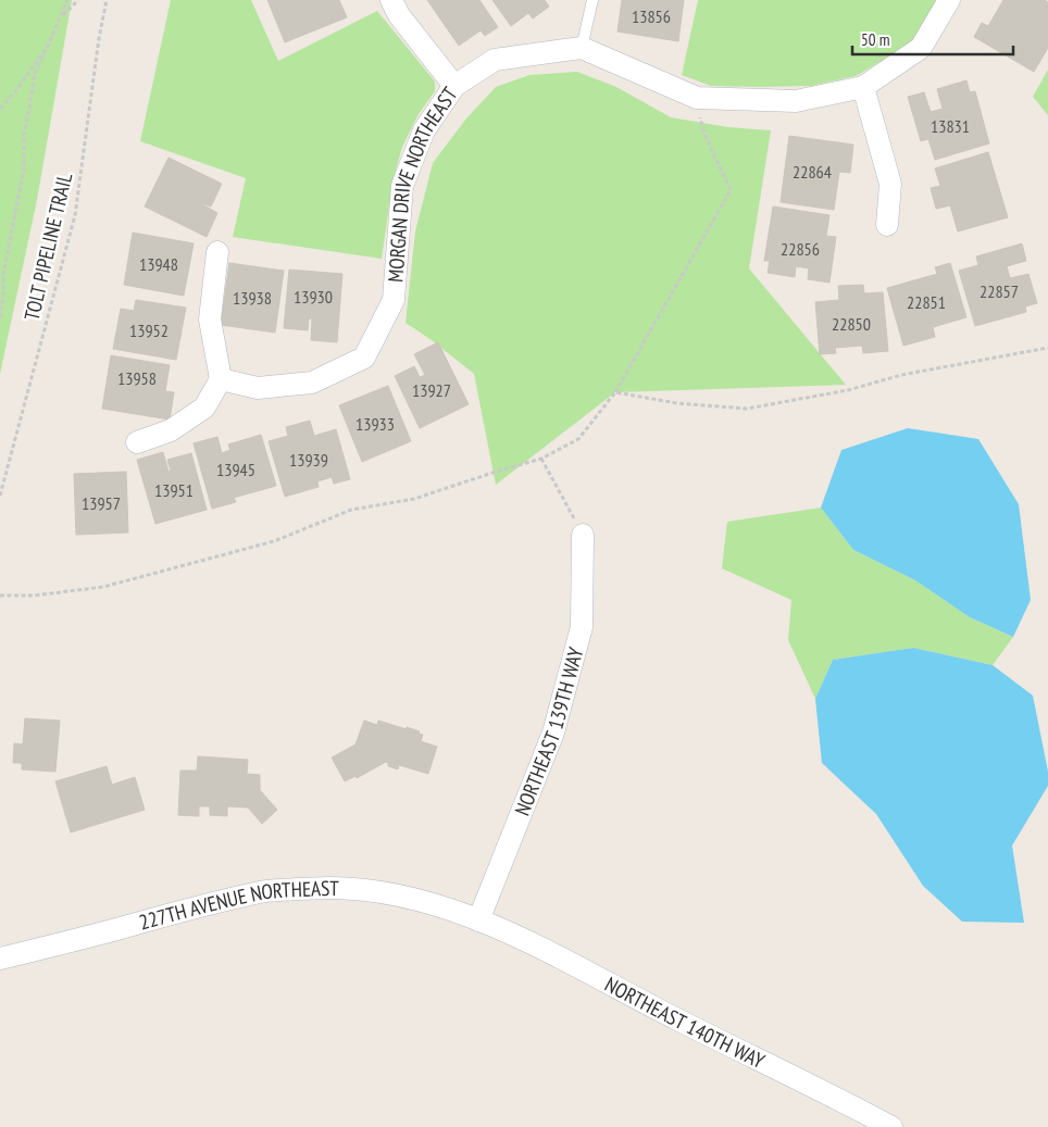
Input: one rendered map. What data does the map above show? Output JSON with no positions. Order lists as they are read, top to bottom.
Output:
{
  "streets": {
    "street": [
      "MORGAN DRIVE NORTHEAST",
      "NORTHEAST 139TH WAY",
      "227TH AVENUE NORTHEAST",
      "NORTHEAST 140TH WAY"
    ],
    "path": ["TOLT PIPELINE TRAIL"]
  },
  "crossings": [
    ["NORTHEAST 139TH WAY", "227TH AVENUE NORTHEAST"],
    ["NORTHEAST 139TH WAY", "NORTHEAST 140TH WAY"],
    ["227TH AVENUE NORTHEAST", "NORTHEAST 140TH WAY"]
  ],
  "house_numbers": [
    "13856",
    "13831",
    "22864",
    "22856",
    "13948",
    "22857",
    "13930",
    "13938",
    "22851",
    "22850",
    "13952",
    "13958",
    "13927",
    "13933",
    "13939",
    "13945",
    "13951",
    "13957"
  ],
  "scale_bar": "50 m"
}
